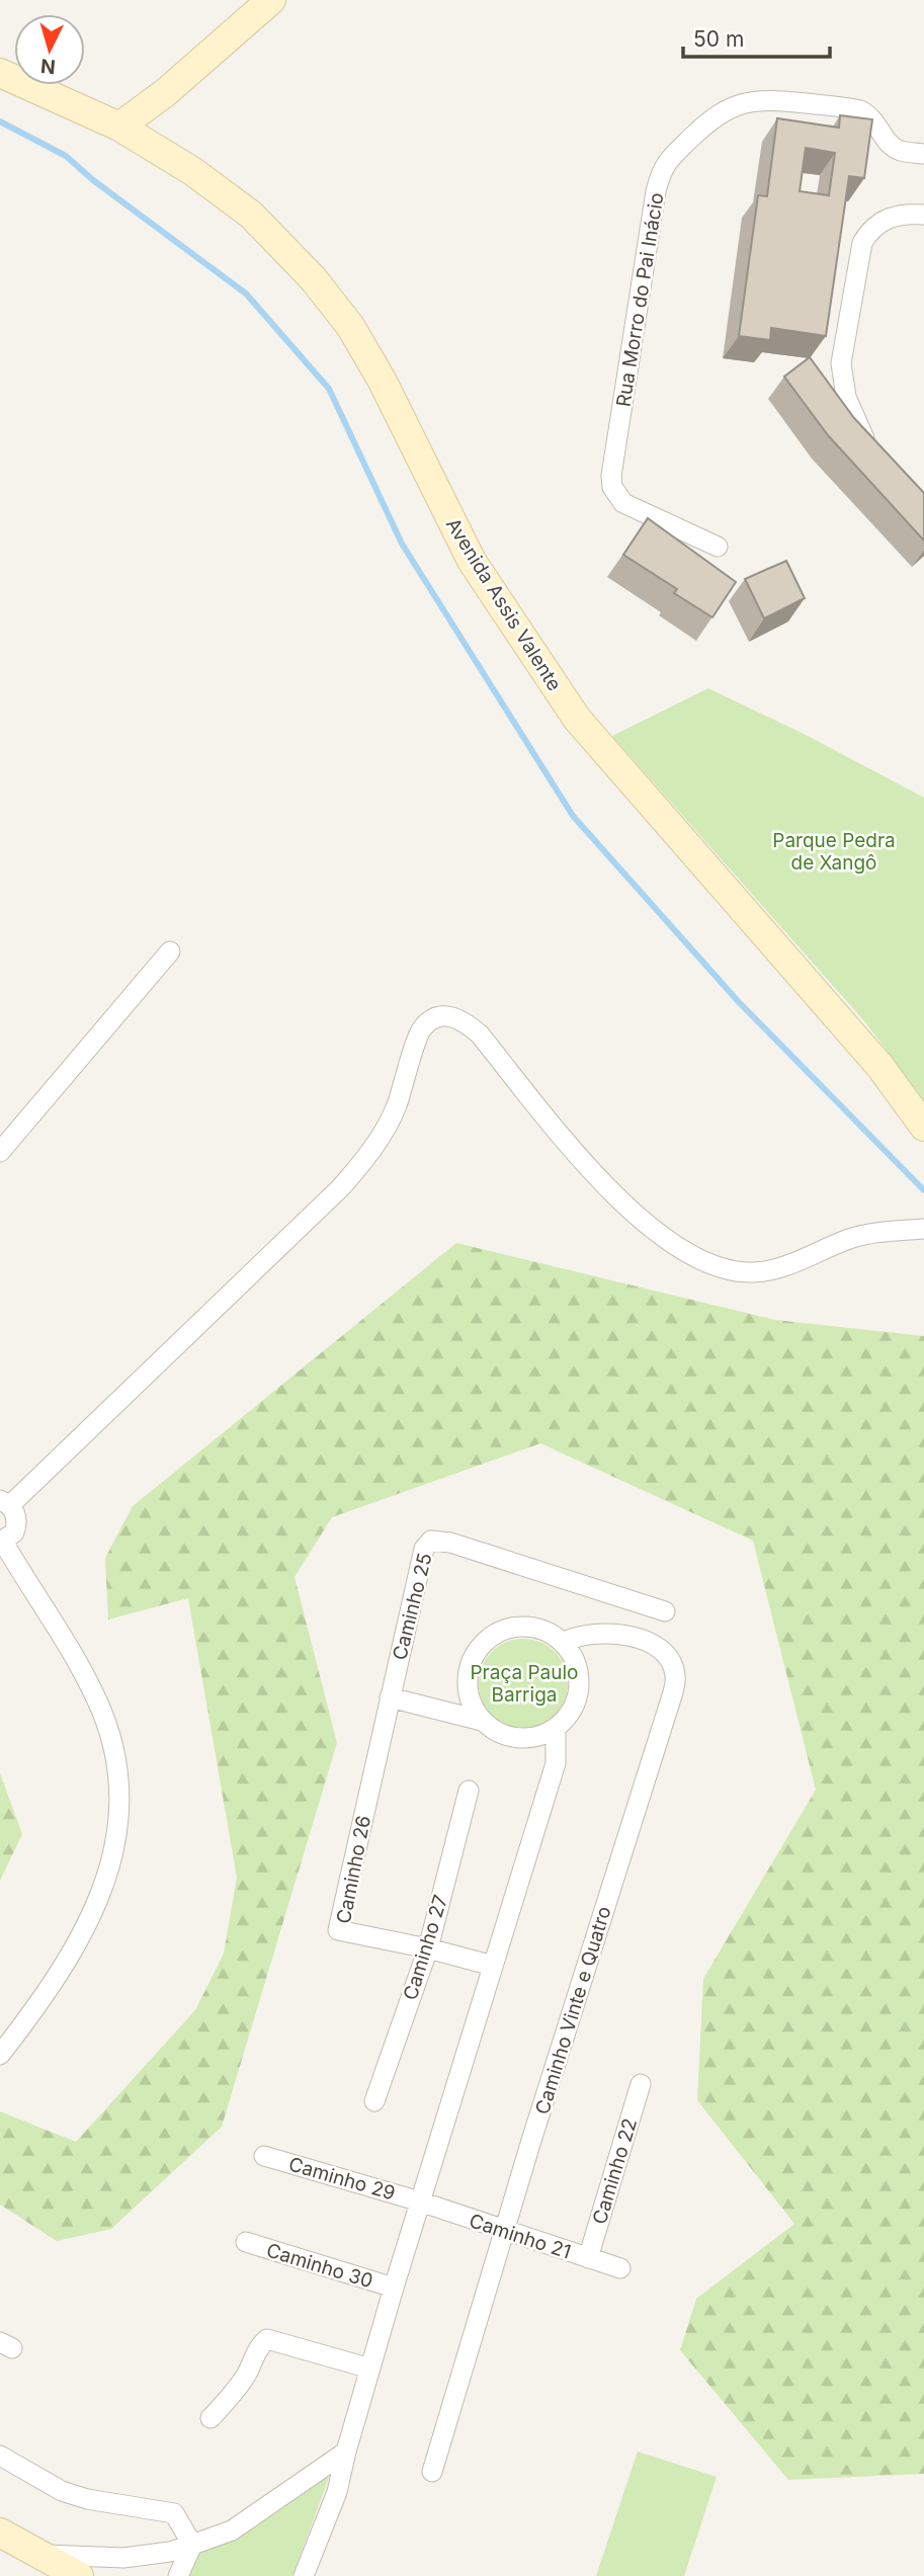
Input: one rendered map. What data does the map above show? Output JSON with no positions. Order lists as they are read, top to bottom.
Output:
{
  "streets": {
    "main road": ["Avenida Assis Valente"],
    "street": [
      "Rua Morro do Pai Inácio",
      "Caminho 25",
      "Caminho 26",
      "Caminho 27",
      "Caminho Vinte e Quatro",
      "Caminho 22",
      "Caminho 29",
      "Caminho 21",
      "Caminho 30"
    ]
  },
  "crossings": [
    ["Caminho 25", "Caminho 26"],
    ["Caminho 26", "Caminho 27"],
    ["Caminho Vinte e Quatro", "Caminho 21"],
    ["Caminho 22", "Caminho 21"],
    ["Caminho 29", "Caminho 21"]
  ],
  "parks": ["Parque Pedra de Xangô", "Praça Paulo Barriga"],
  "scale_bar": "50 m",
  "north": "bottom"
}
